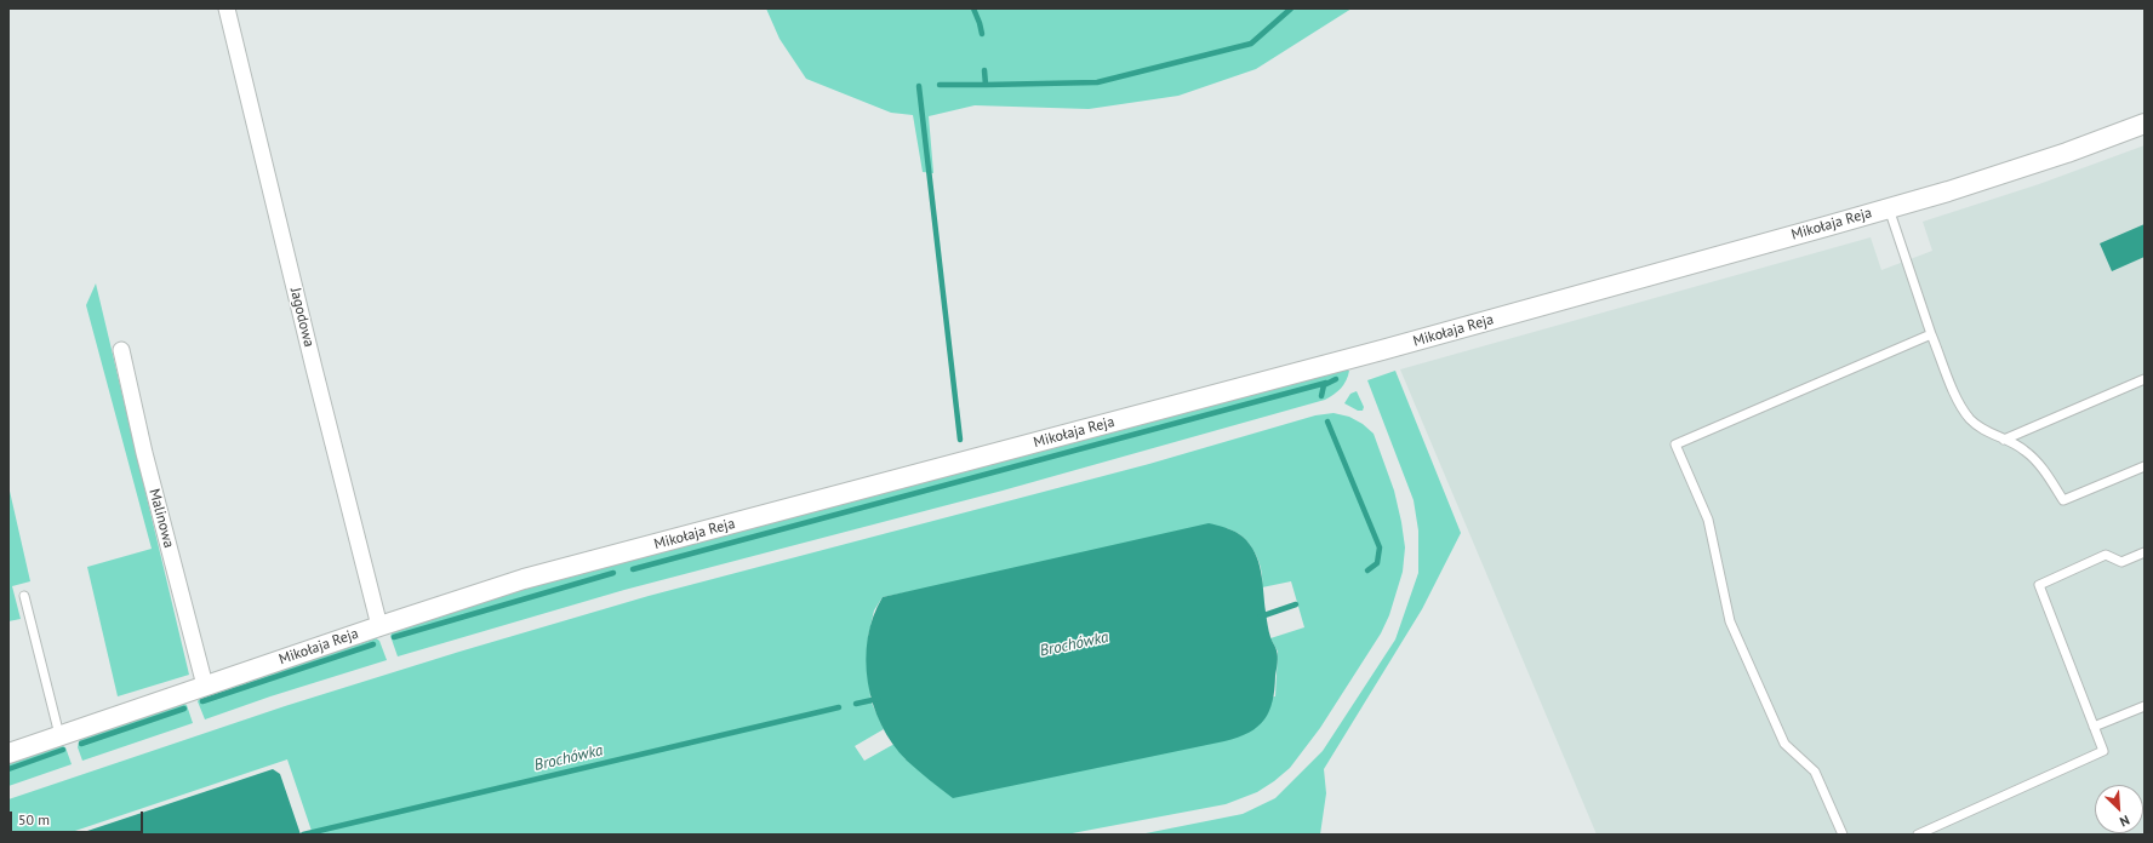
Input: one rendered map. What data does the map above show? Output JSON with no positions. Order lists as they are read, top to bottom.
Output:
{
  "streets": {
    "street": ["Mikołaja Reja", "Jagodowa", "Malinowa"]
  },
  "crossings": [
    ["Mikołaja Reja", "Jagodowa"],
    ["Mikołaja Reja", "Malinowa"]
  ],
  "water": ["Brochówka"],
  "scale_bar": "50 m",
  "north": "bottom right"
}
